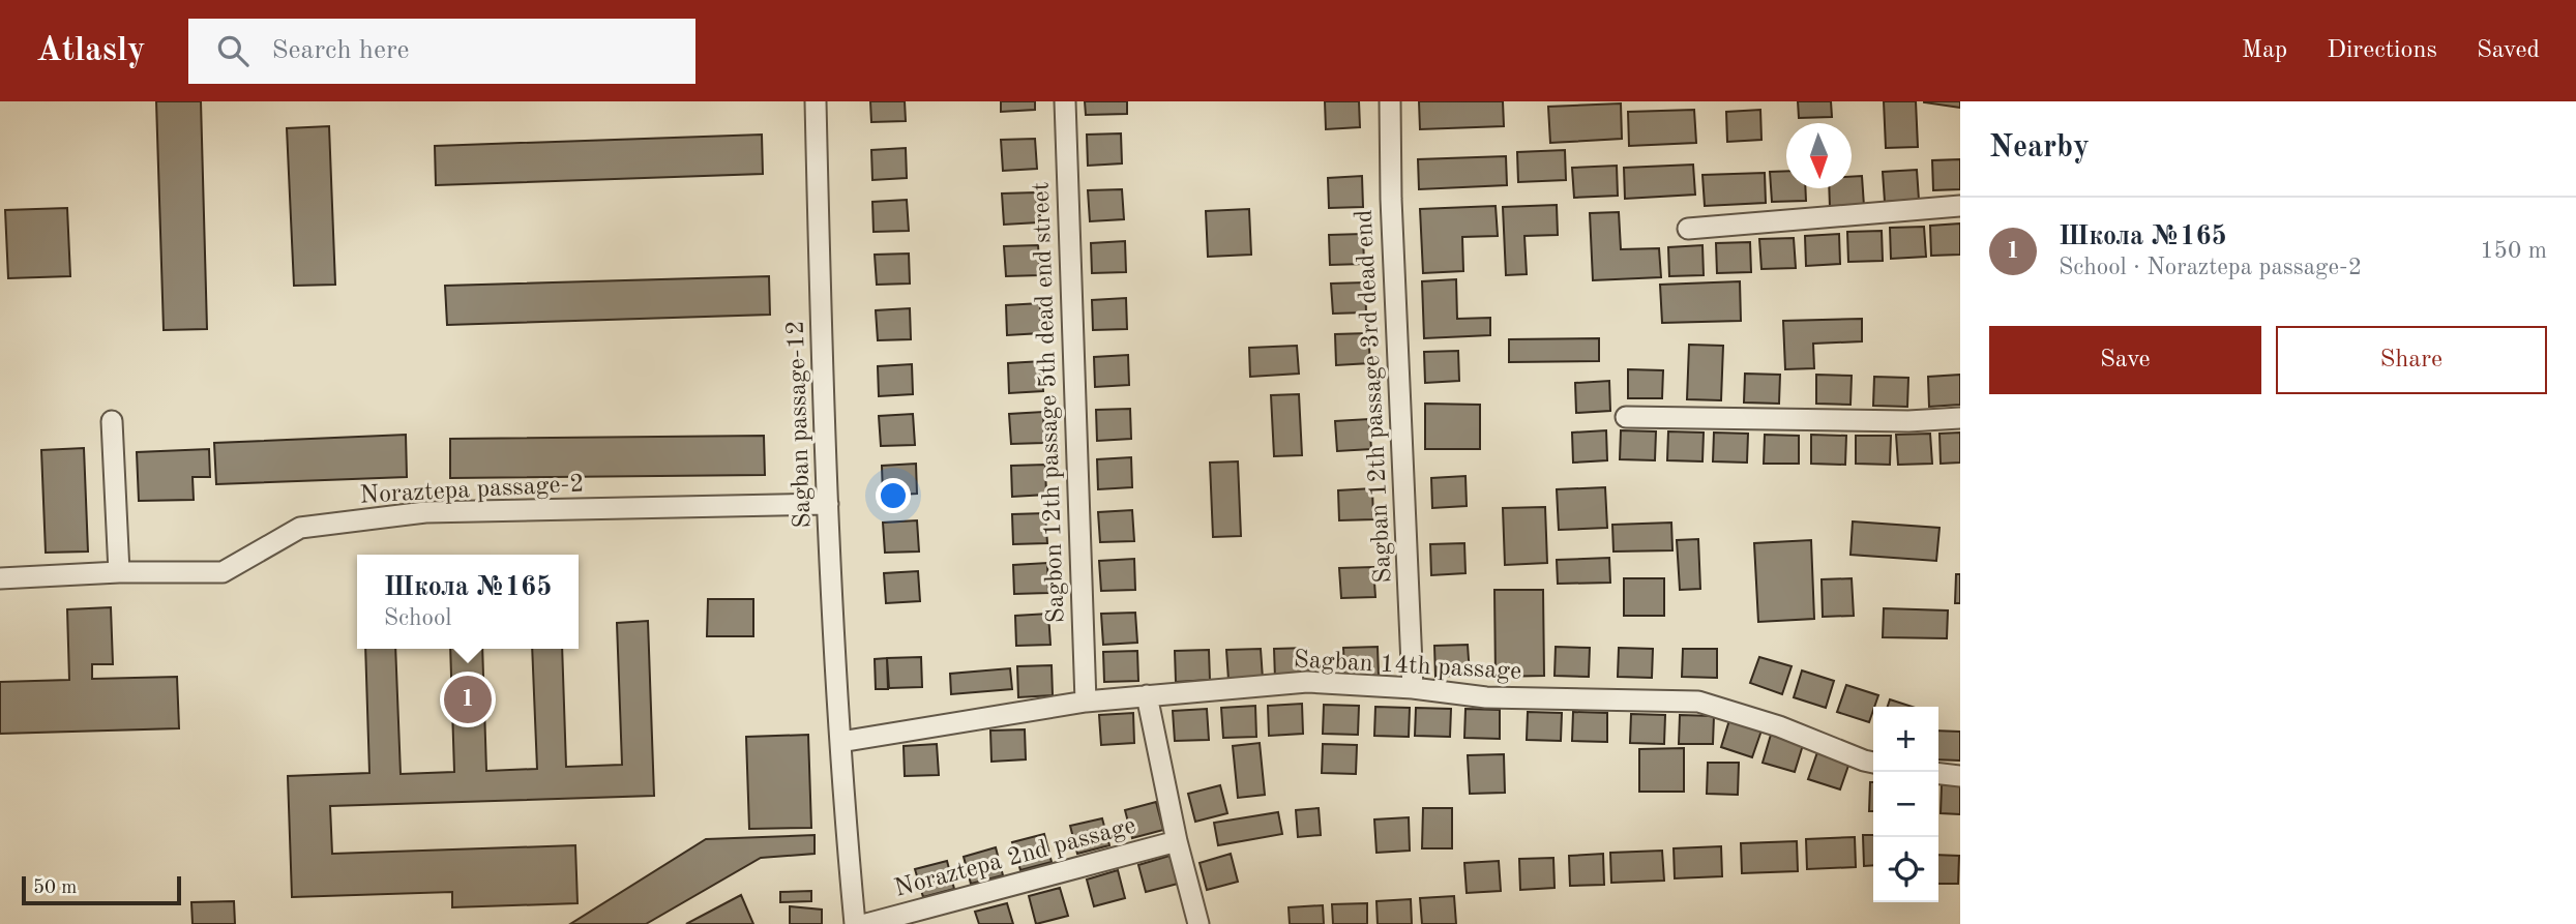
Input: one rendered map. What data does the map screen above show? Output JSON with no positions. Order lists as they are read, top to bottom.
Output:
{
  "streets": {
    "street": [
      "Sagban 12th passage 3rd dead end",
      "Sagbon 12th passage 5th dead end street",
      "Sagban passage-12",
      "Noraztepa passage-2",
      "Sagban 14th passage",
      "Noraztepa 2nd passage"
    ]
  },
  "crossings": [
    ["Sagban 12th passage 3rd dead end", "Sagban 14th passage"],
    ["Sagbon 12th passage 5th dead end street", "Sagban 14th passage"],
    ["Sagban passage-12", "Noraztepa passage-2"],
    ["Sagban passage-12", "Sagban 14th passage"]
  ],
  "scale_bar": "50 m",
  "north": "bottom",
  "page": {
    "header": "Atlasly",
    "search": "Search here",
    "nav": ["Map", "Directions", "Saved"],
    "heading": "Nearby",
    "list": [
      {
        "mark": "1",
        "name": "Школа №165",
        "note": "School · Noraztepa passage-2",
        "value": "150 m"
      }
    ],
    "buttons": ["Save", "Share"],
    "popup": ["Школа №165", "School"],
    "pins": "1",
    "map_buttons": ["+", "−"],
    "scale": "50 m"
  }
}
